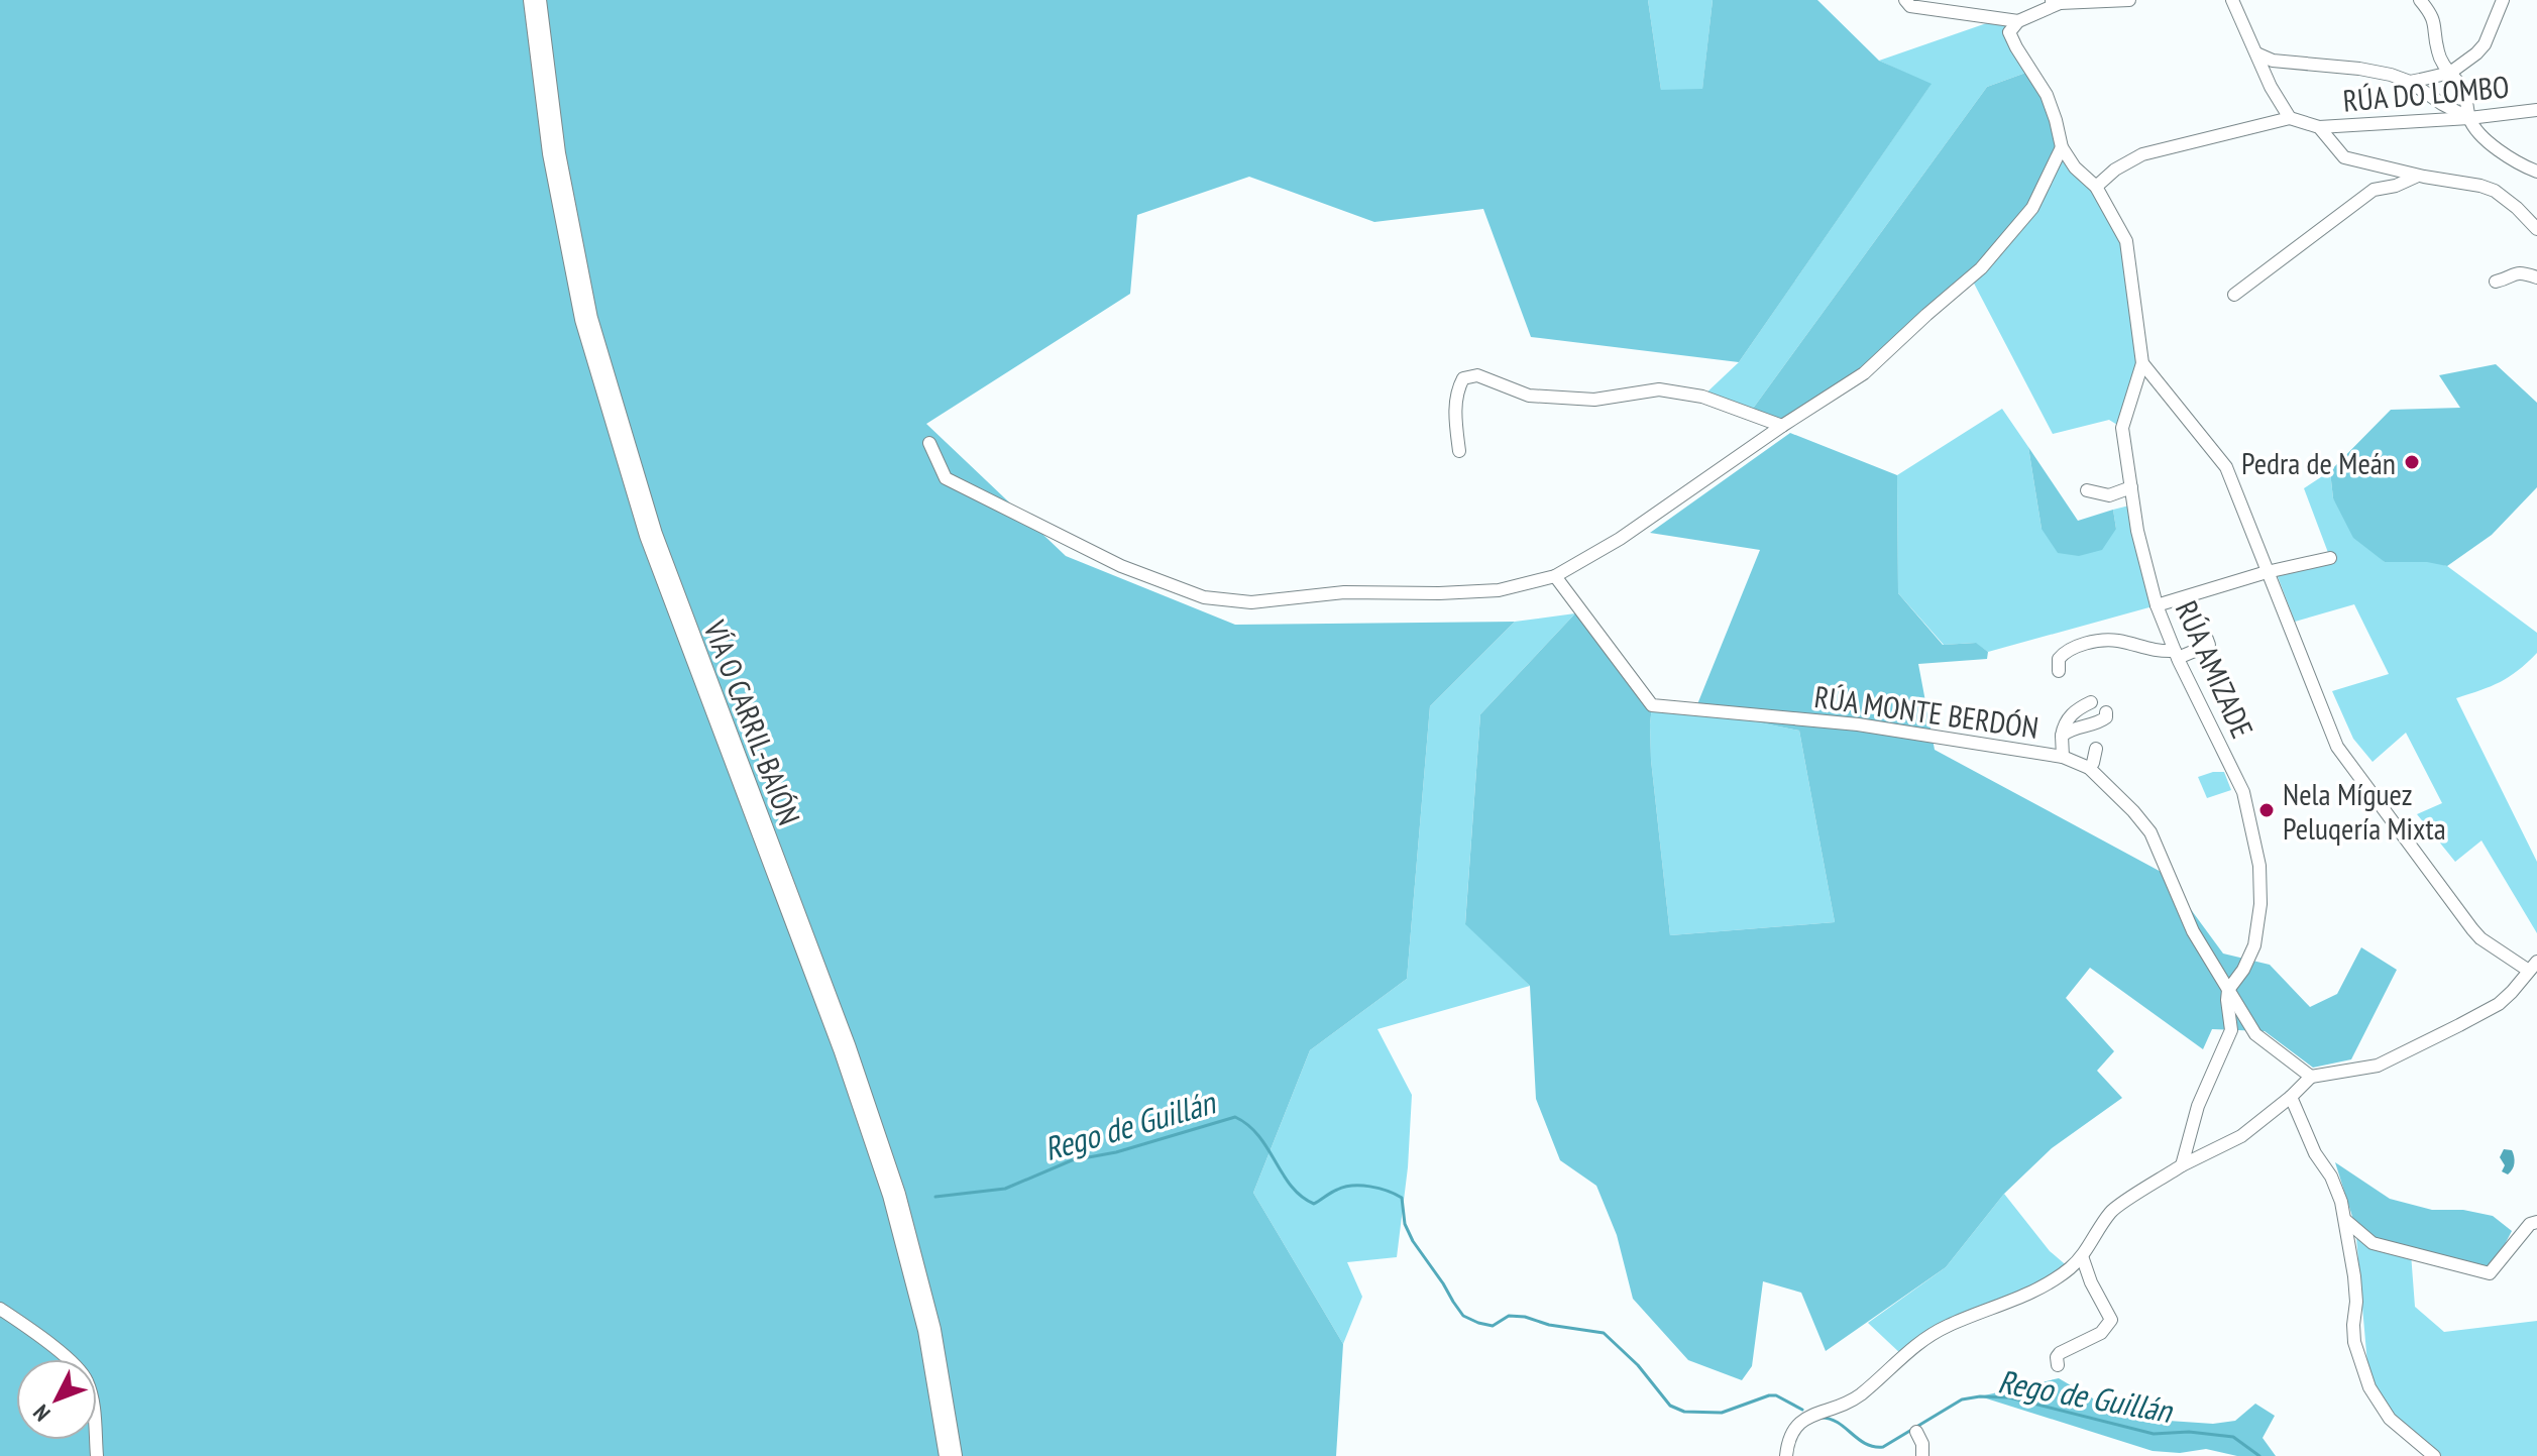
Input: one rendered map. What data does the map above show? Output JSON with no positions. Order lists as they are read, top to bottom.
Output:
{
  "streets": {
    "highway": ["VÍA O CARRIL-BAIÓN"],
    "street": ["RÚA DO LOMBO", "RÚA AMIZADE", "RÚA MONTE BERDÓN"]
  },
  "crossings": [
    ["RÚA AMIZADE", "RÚA MONTE BERDÓN"]
  ],
  "water": ["Rego de Guillán"],
  "places": ["Pedra de Meán", "Nela Míguez Peluqería Mixta"],
  "north": "bottom left"
}
